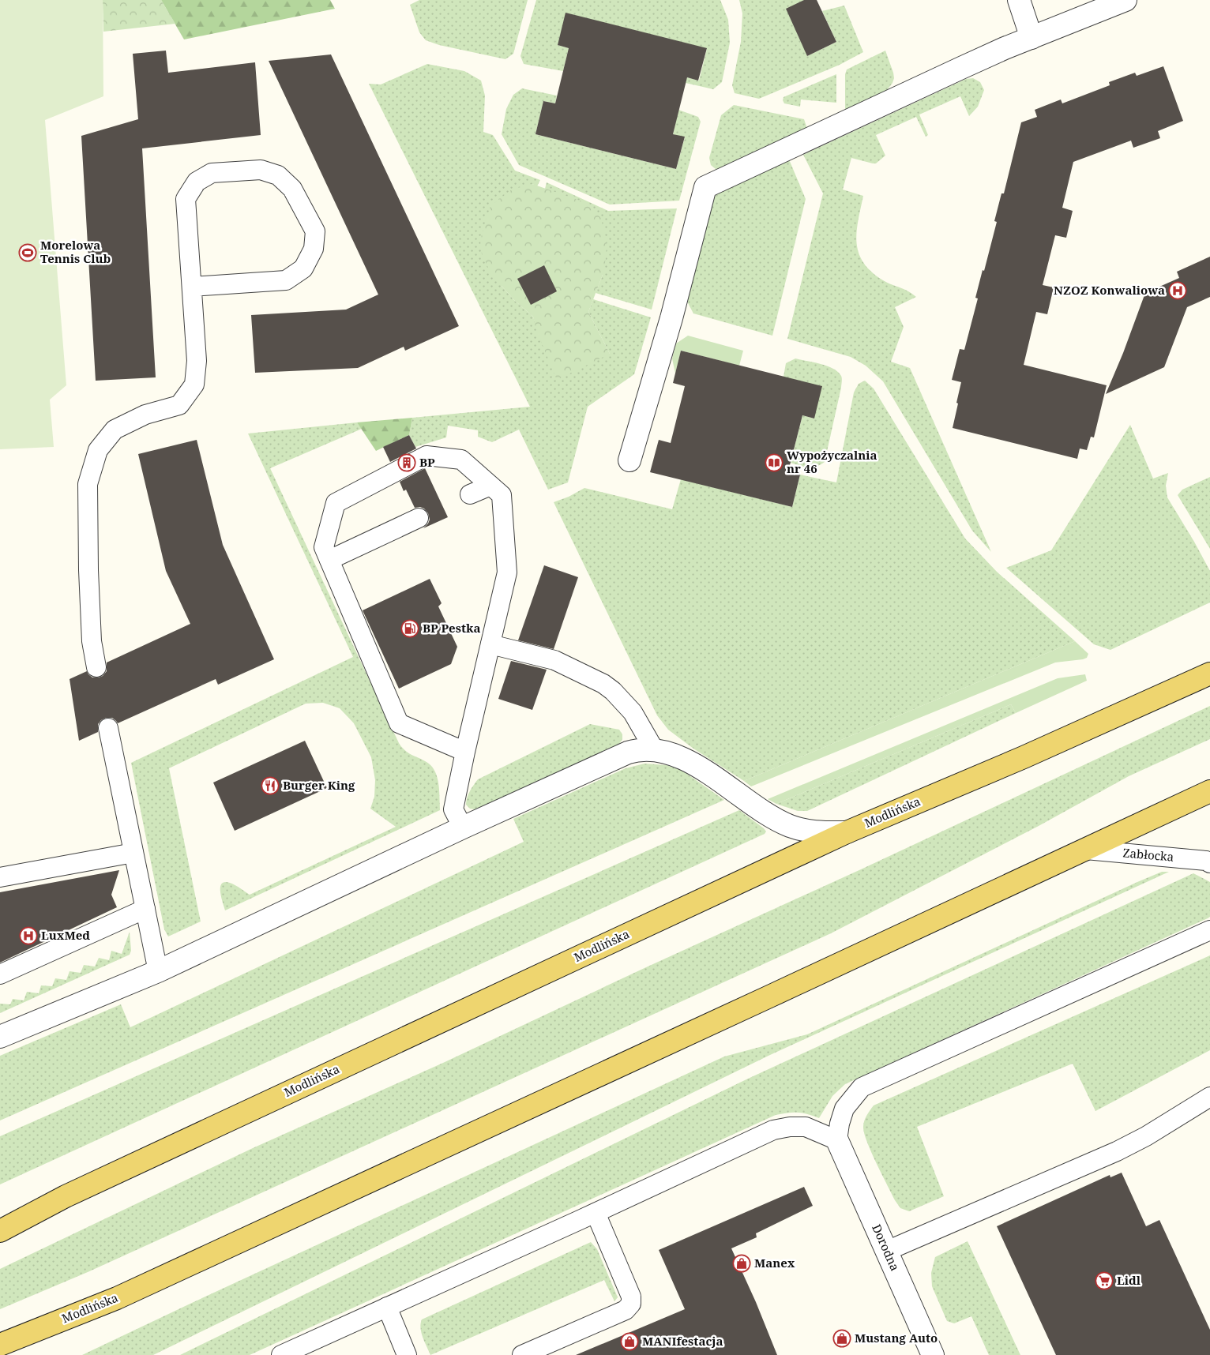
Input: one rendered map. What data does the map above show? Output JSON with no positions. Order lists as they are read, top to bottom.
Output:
{
  "streets": {
    "main road": ["Modlińska"],
    "street": ["Dorodna"],
    "lane": ["Zabłocka"]
  },
  "crossings": [
    ["Modlińska", "Zabłocka"]
  ],
  "places": {
    "sports": ["Morelowa Tennis Club"],
    "hospital": ["NZOZ Konwaliowa", "LuxMed"],
    "building": ["BP"],
    "library": ["Wypożyczalnia nr 46"],
    "fuel station": ["BP Pestka"],
    "restaurant": ["Burger King"],
    "shop": ["Manex", "Mustang Auto", "MANIfestacja"],
    "supermarket": ["Lidl"]
  }
}
